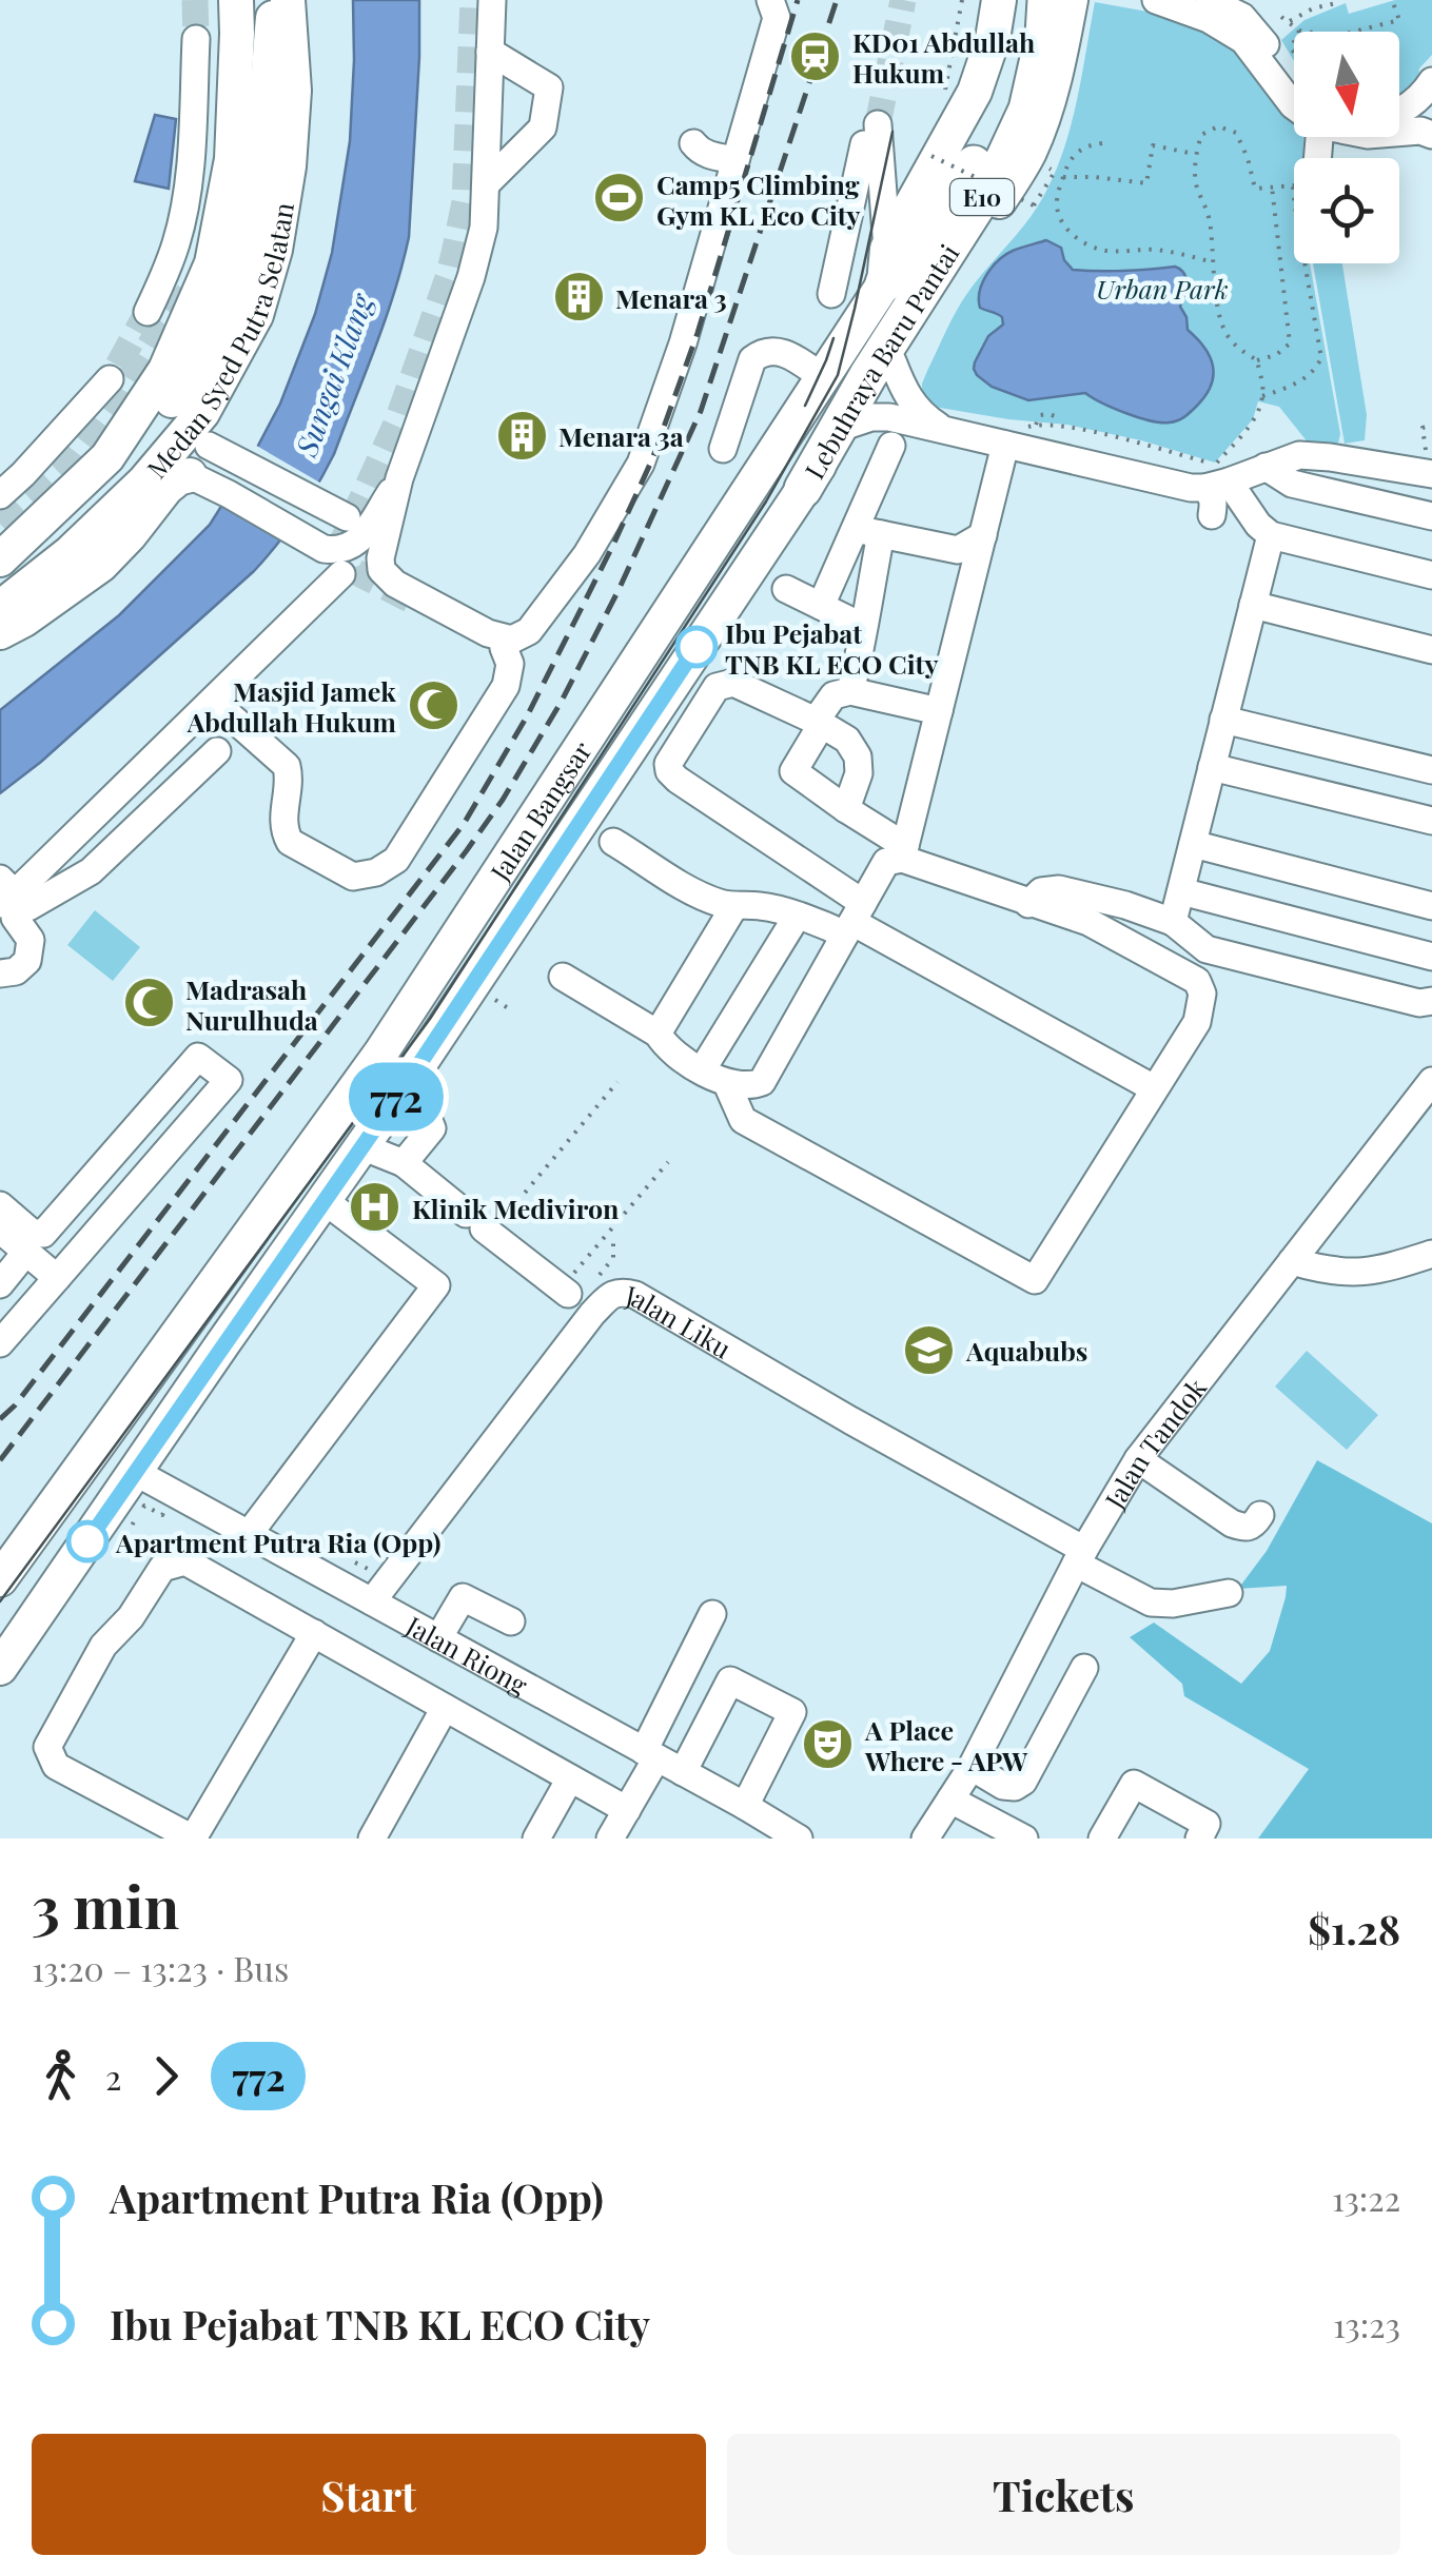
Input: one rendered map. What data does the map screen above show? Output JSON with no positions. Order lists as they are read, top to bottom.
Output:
{
  "streets": {
    "highway": ["E10", "Lebuhraya Baru Pantai"],
    "main road": ["Medan Syed Putra Selatan", "Jalan Bangsar"],
    "street": ["Jalan Liku", "Jalan Tandok", "Jalan Riong"]
  },
  "crossings": [
    ["Lebuhraya Baru Pantai", "Jalan Bangsar"],
    ["Jalan Bangsar", "Jalan Riong"],
    ["Jalan Liku", "Jalan Tandok"],
    ["Jalan Liku", "Jalan Riong"]
  ],
  "water": ["Sungai Klang"],
  "parks": ["Urban Park"],
  "places": {
    "station": ["KD01 Abdullah Hukum"],
    "sports": ["Camp5 Climbing Gym KL Eco City"],
    "building": ["Menara 3", "Menara 3a"],
    "other": ["Ibu Pejabat TNB KL ECO City", "Apartment Putra Ria (Opp)"],
    "mosque": ["Masjid Jamek Abdullah Hukum", "Madrasah Nurulhuda"],
    "hospital": ["Klinik Mediviron"],
    "school or university": ["Aquabubs"],
    "theatre": ["A Place Where - APW"]
  },
  "lines": ["bus line 772"],
  "north": "bottom",
  "page": {
    "on_map": "772",
    "heading": ["3 min", "13:20 – 13:23 · Bus", "$1.28"],
    "legs": ["2", "772"],
    "list": [
      {
        "name": "Apartment Putra Ria (Opp)",
        "value": "13:22"
      },
      {
        "name": "Ibu Pejabat TNB KL ECO City",
        "value": "13:23"
      }
    ],
    "buttons": ["Start", "Tickets"]
  }
}
